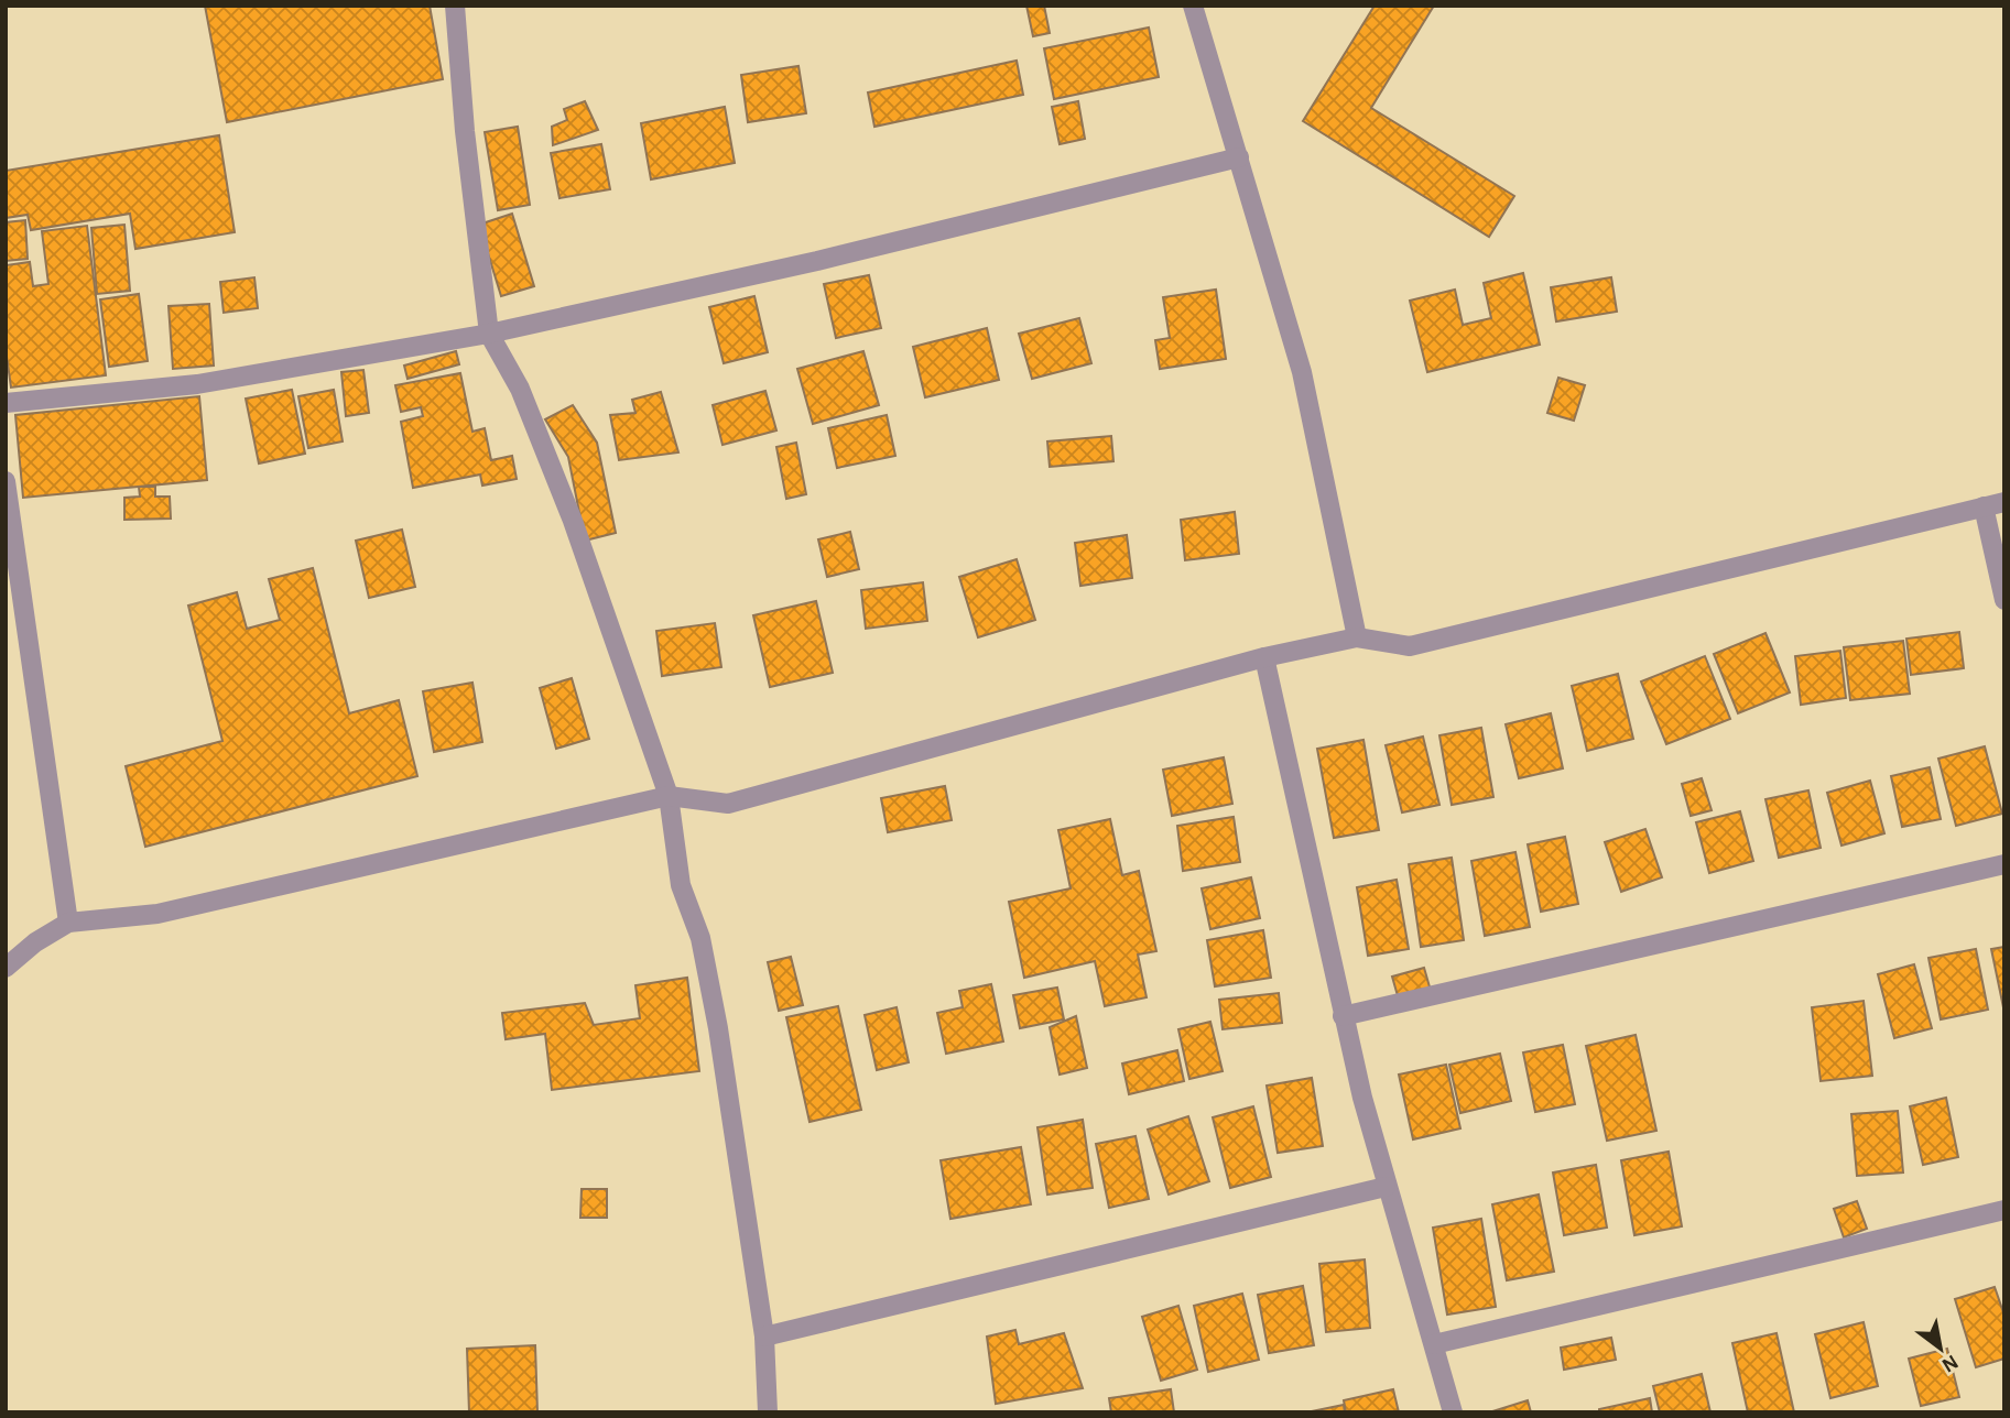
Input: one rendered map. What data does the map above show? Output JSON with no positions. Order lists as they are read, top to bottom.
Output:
{
  "north": "bottom right"
}
